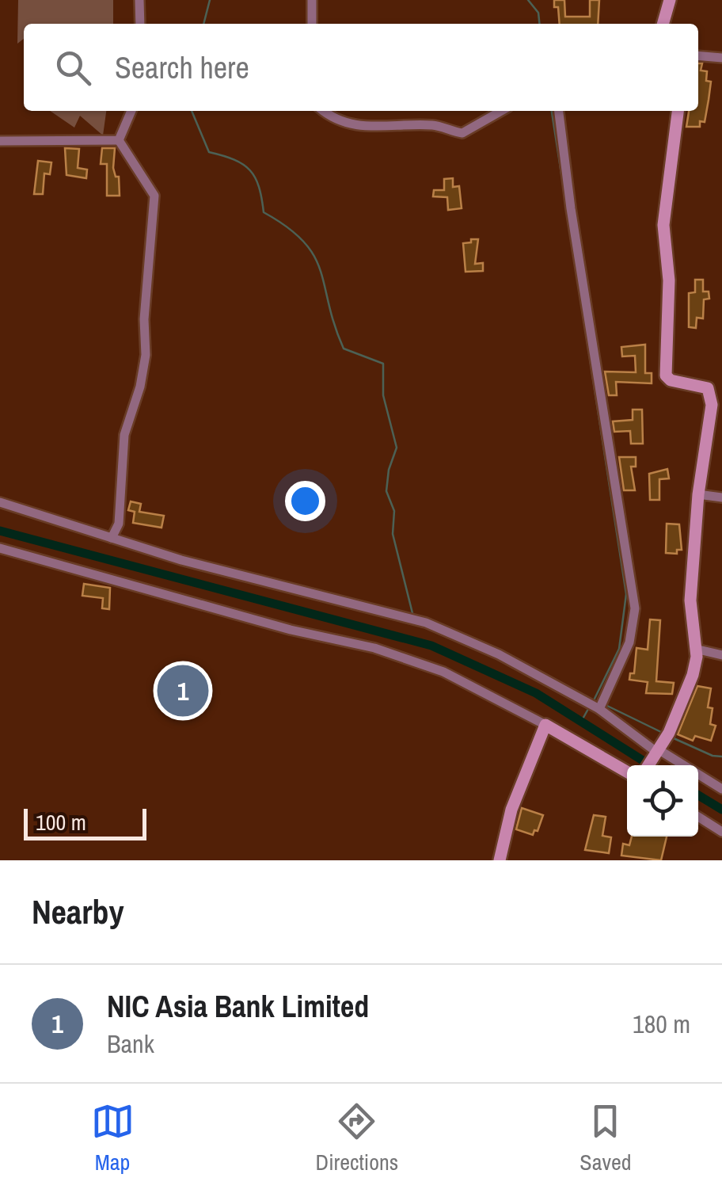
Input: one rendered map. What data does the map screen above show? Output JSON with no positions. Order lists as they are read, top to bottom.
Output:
{
  "scale_bar": "100 m",
  "page": {
    "search": "Search here",
    "pins": "1",
    "scale": "100 m",
    "heading": "Nearby",
    "list": [
      {
        "mark": "1",
        "name": "NIC Asia Bank Limited",
        "note": "Bank",
        "value": "180 m"
      }
    ],
    "nav": ["Map", "Directions", "Saved"]
  }
}
